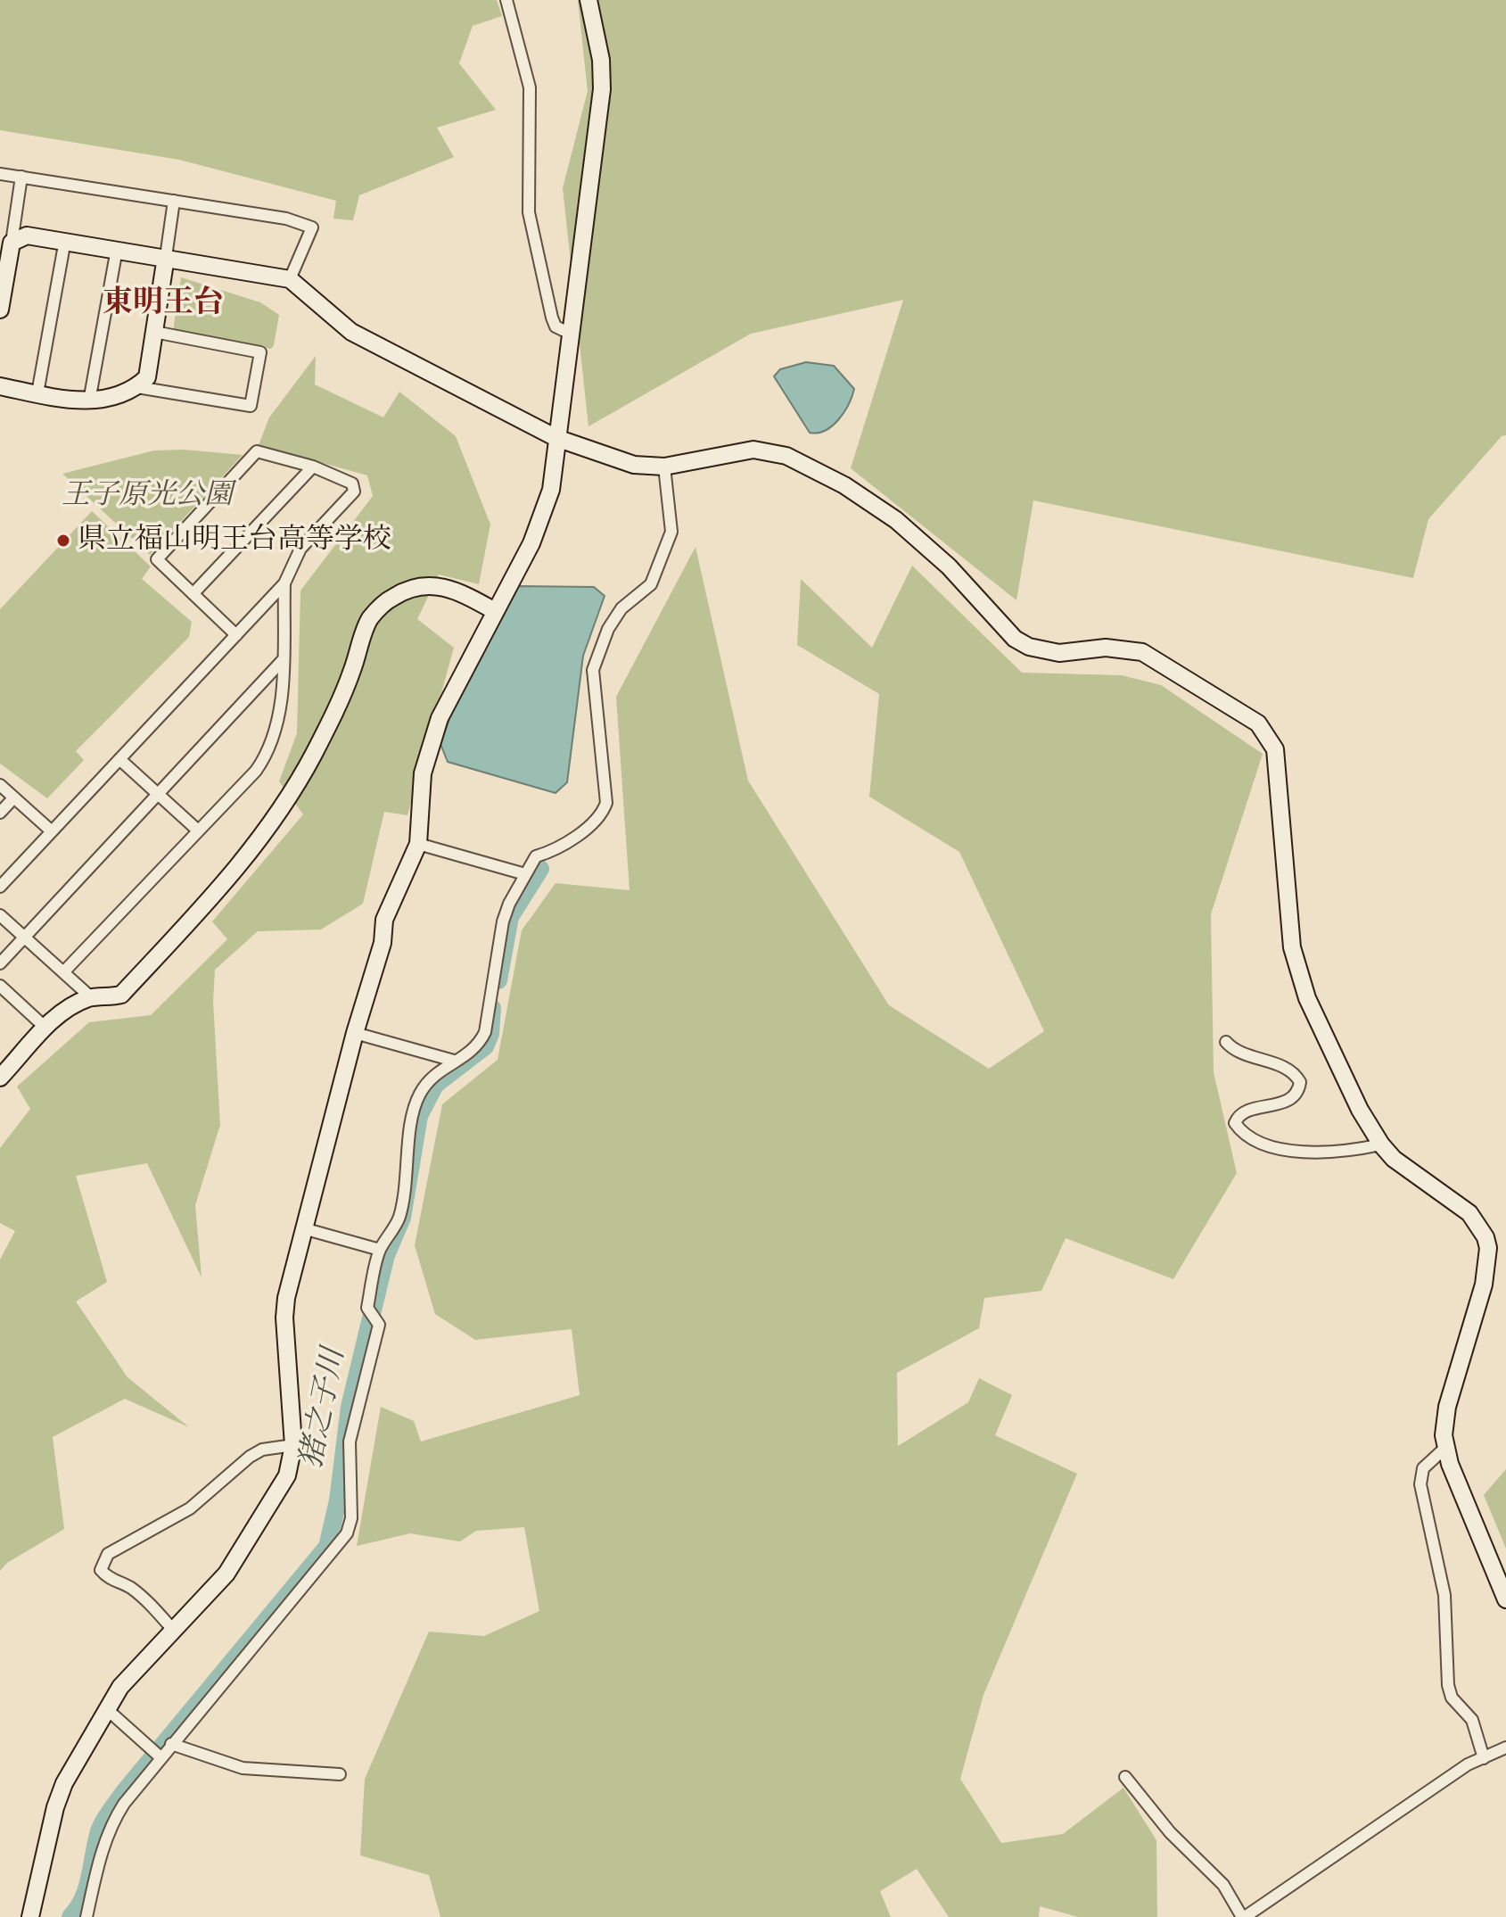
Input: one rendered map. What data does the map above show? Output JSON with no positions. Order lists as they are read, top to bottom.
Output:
{
  "districts": ["東明王台"],
  "water": ["猪之子川"],
  "parks": ["王子原光公園"],
  "places": ["県立福山明王台高等学校"]
}
